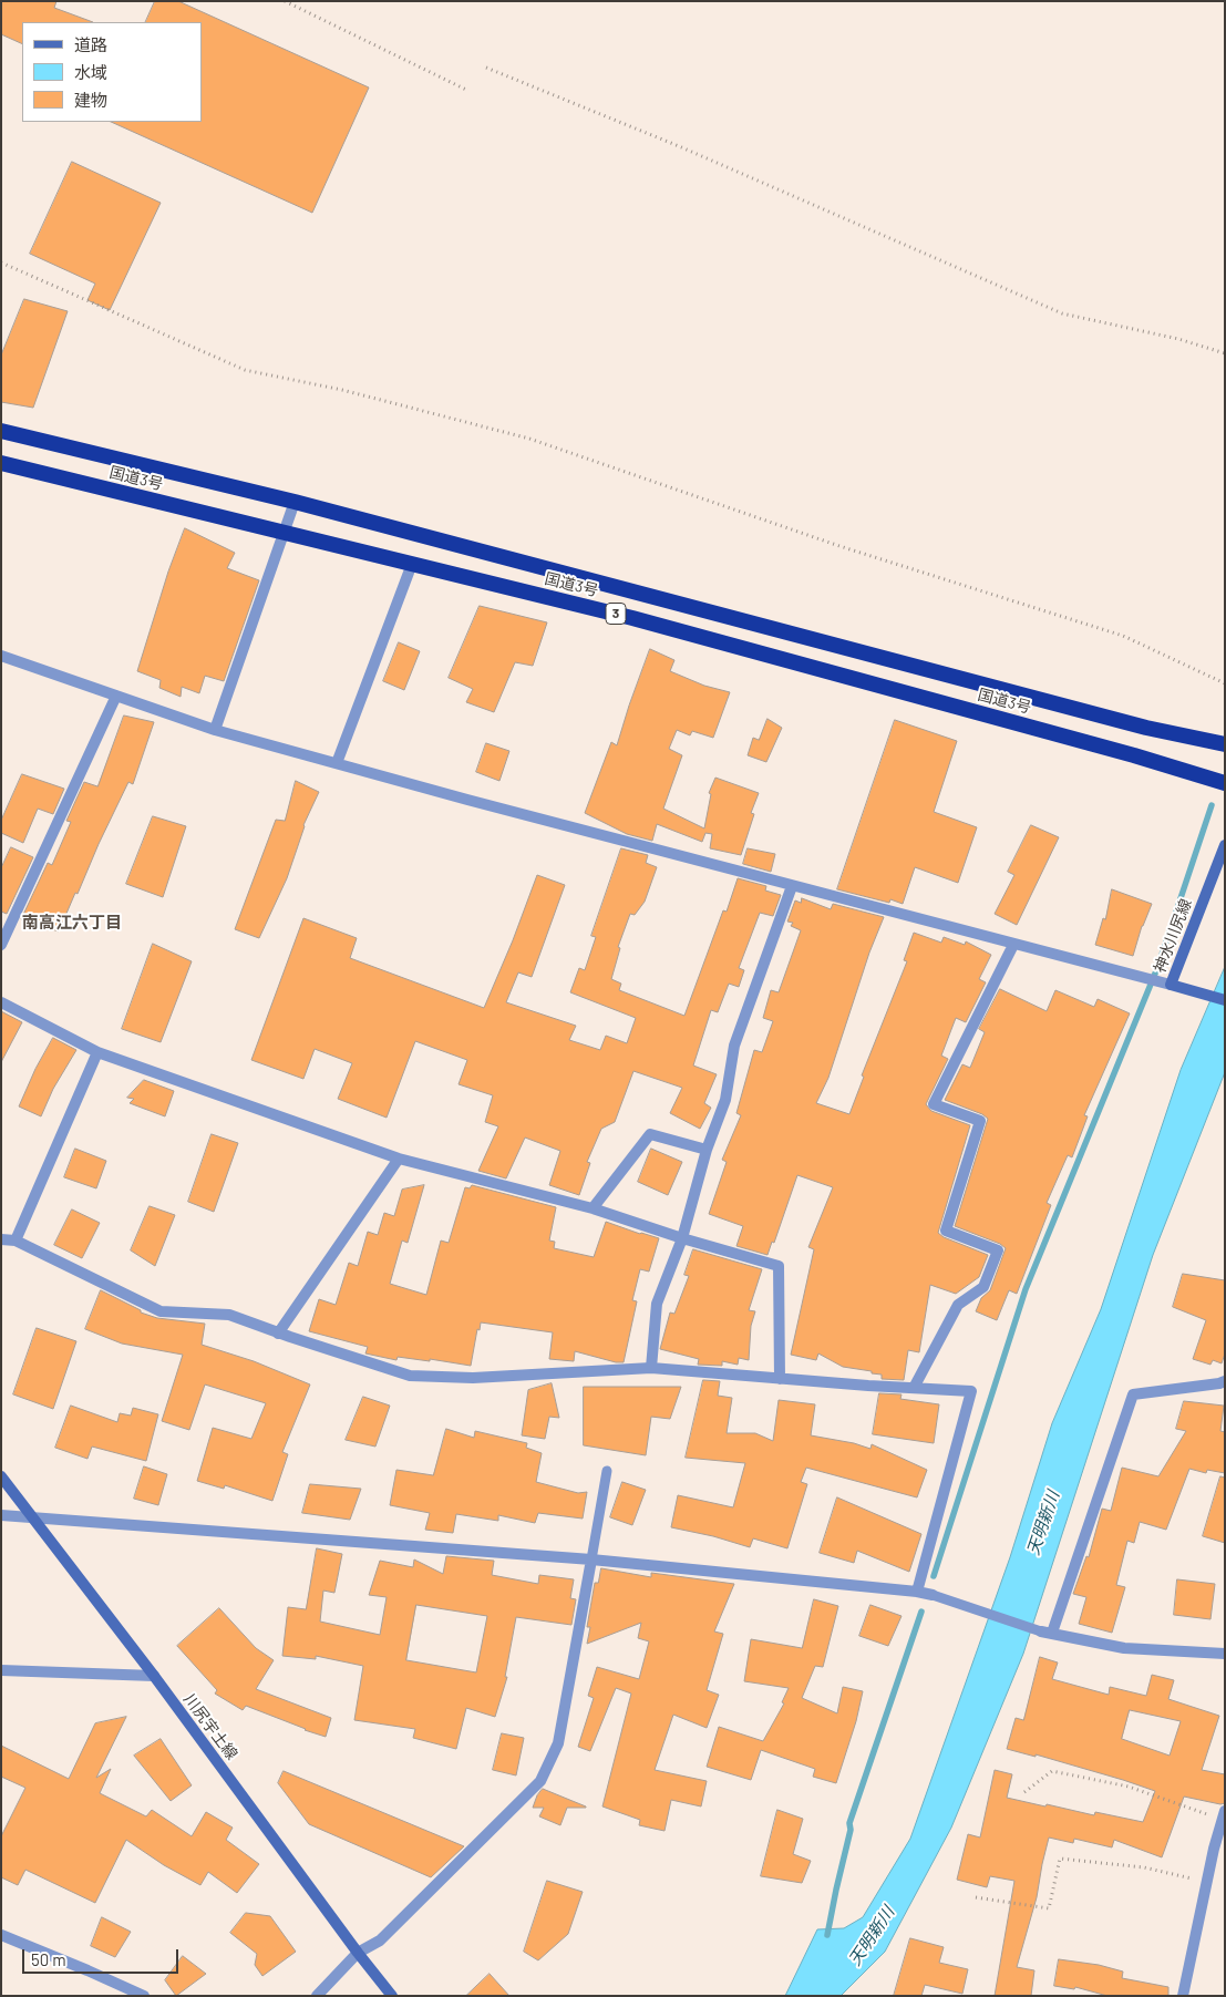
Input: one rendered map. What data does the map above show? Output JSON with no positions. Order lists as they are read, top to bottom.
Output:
{
  "streets": {
    "highway": ["国道3号", "3"],
    "main road": ["神水川尻線", "川尻宇土線"]
  },
  "districts": ["南高江六丁目"],
  "water": ["天明新川"],
  "legend": ["道路", "水域", "建物"],
  "scale_bar": "50 m"
}
